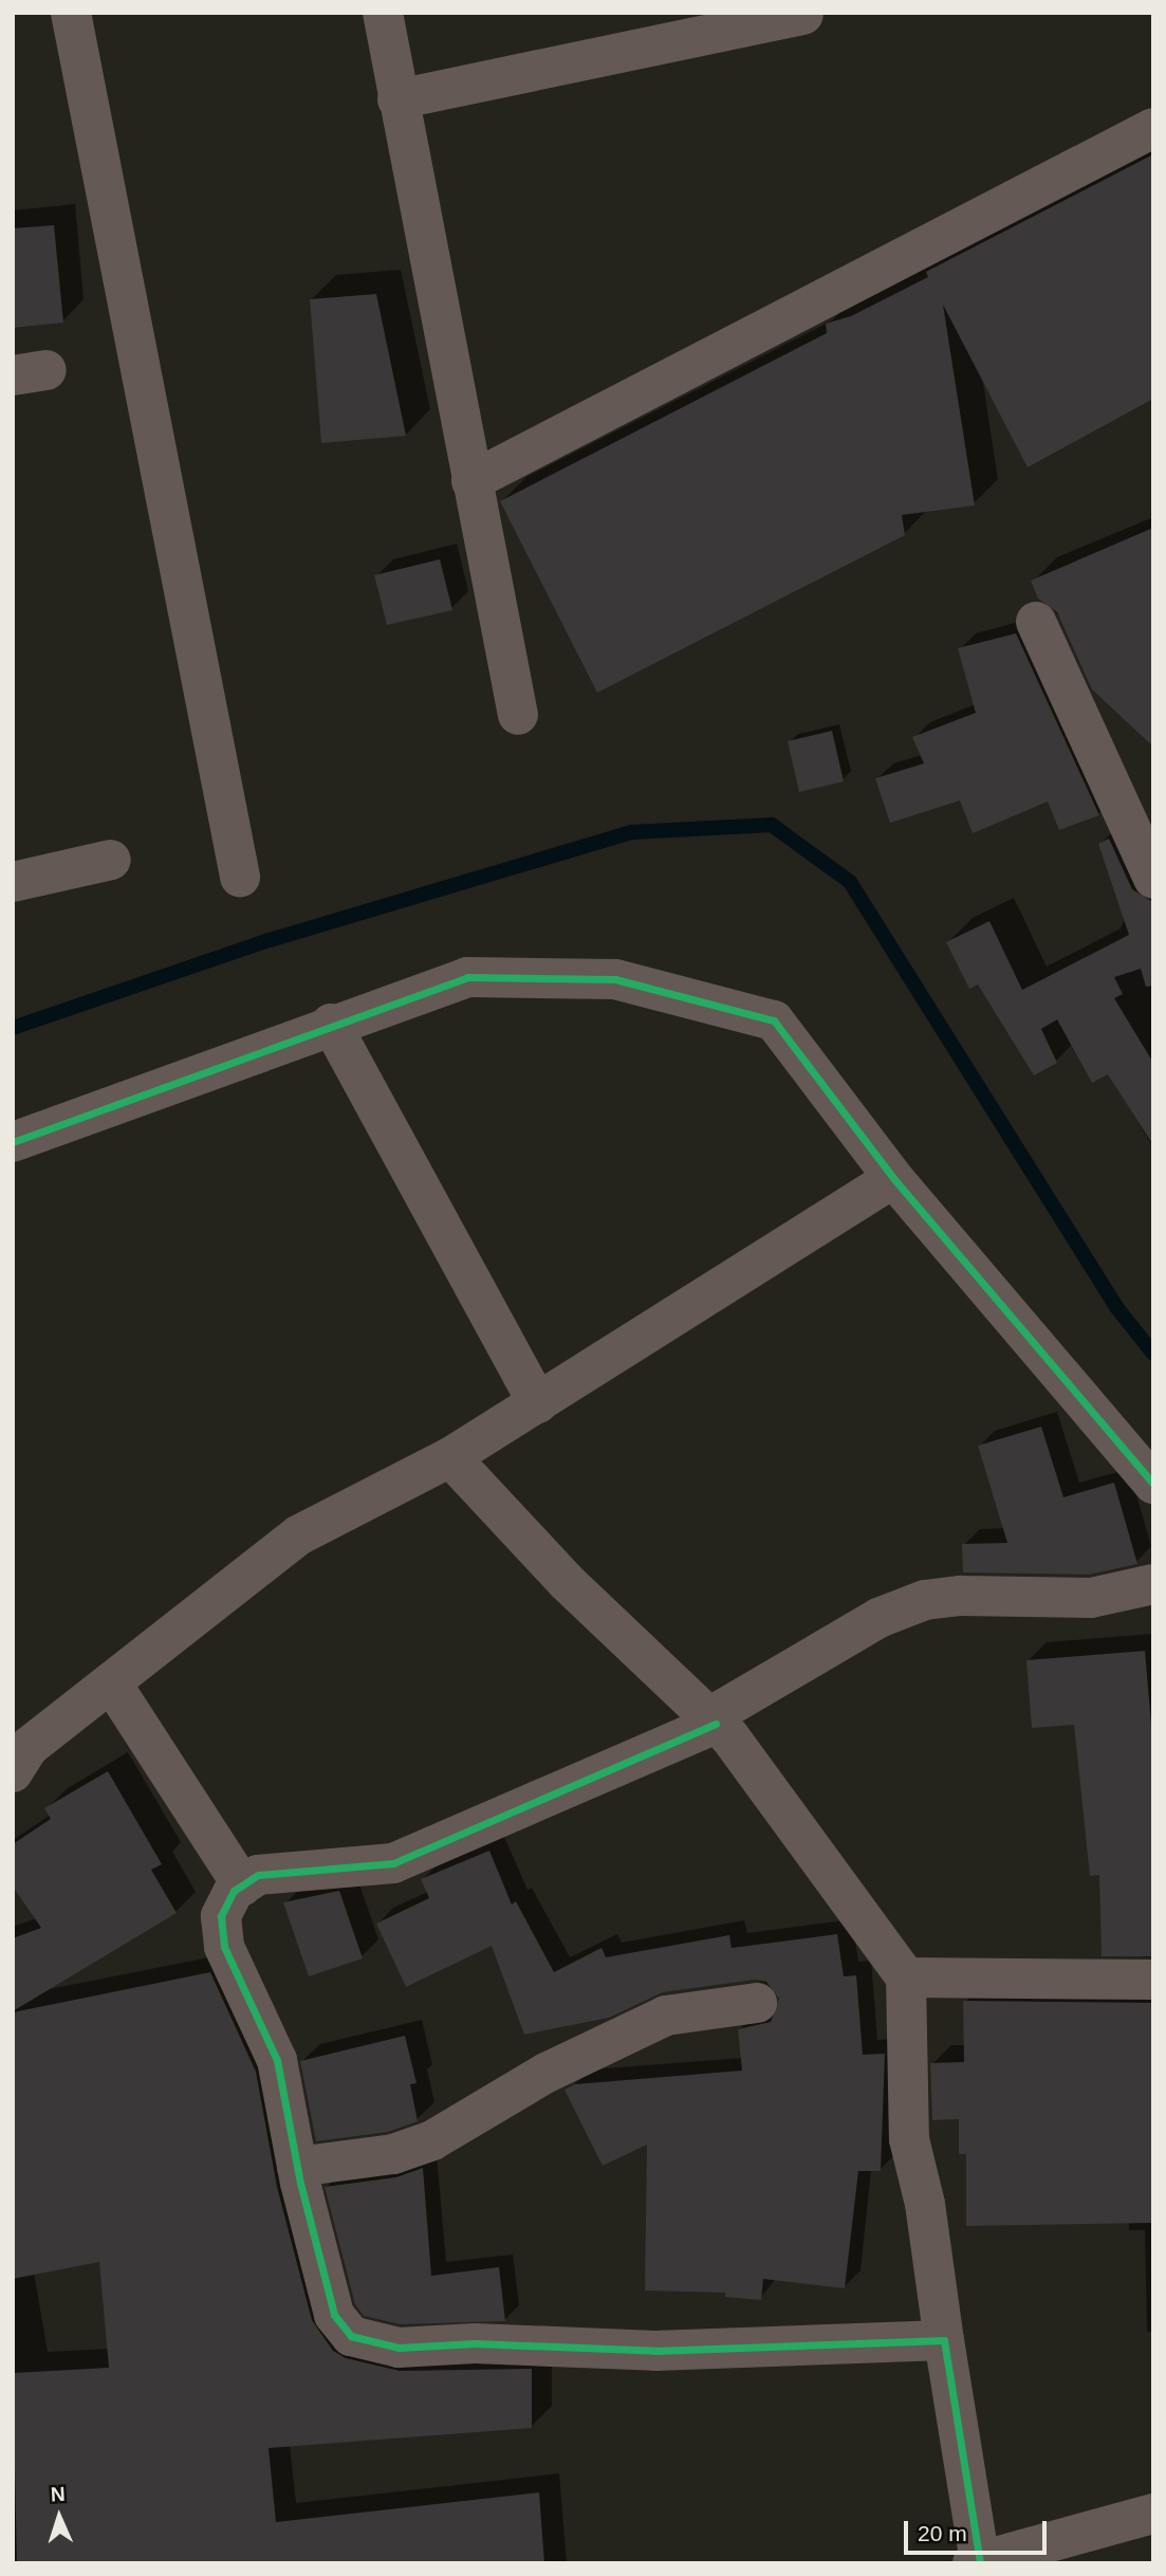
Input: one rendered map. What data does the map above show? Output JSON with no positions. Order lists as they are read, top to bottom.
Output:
{
  "scale_bar": "20 m",
  "north": "top"
}
